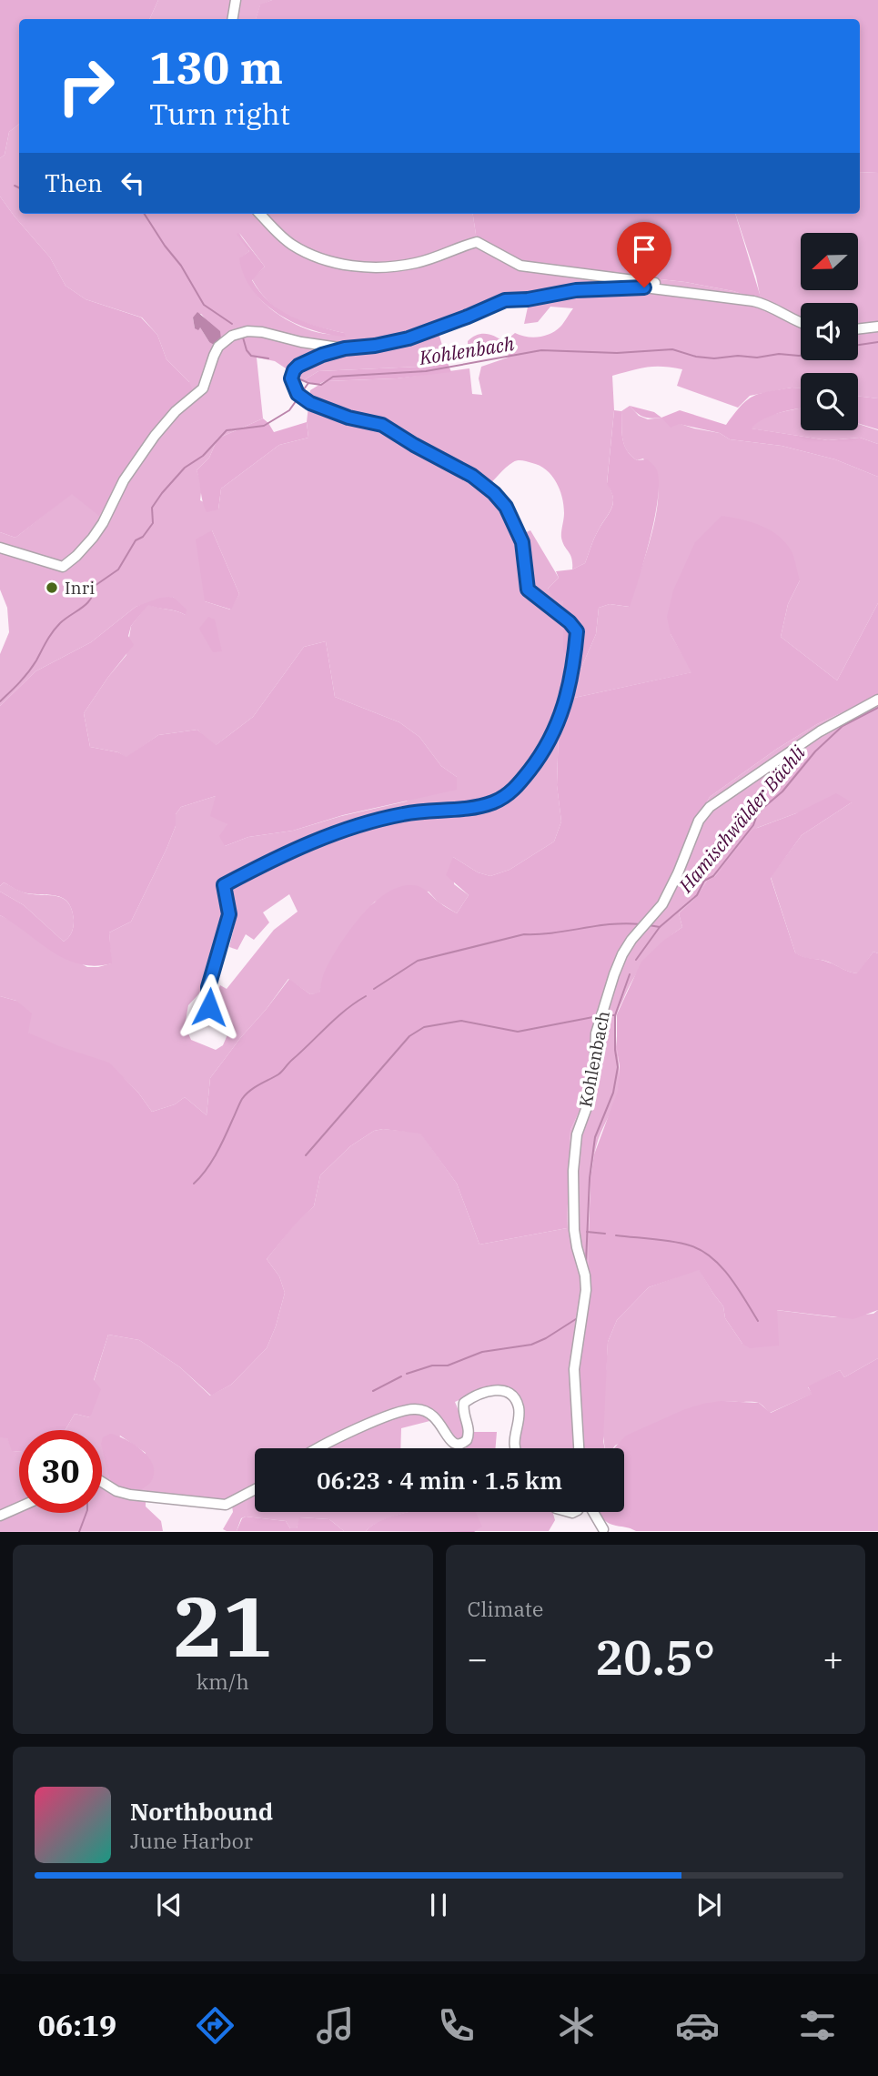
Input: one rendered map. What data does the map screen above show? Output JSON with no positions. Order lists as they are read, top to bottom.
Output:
{
  "streets": {
    "street": ["Kohlenbach"]
  },
  "water": ["Kohlenbach", "Hamischwälder Bächli"],
  "places": ["Inri"],
  "north": "left",
  "page": {
    "turn": ["130 m", "Turn right"],
    "then": "Then",
    "limit": "30",
    "trip": "06:23 · 4 min · 1.5 km",
    "tile": [
      ["21", "km/h"],
      "Climate"
    ],
    "heat": ["−", "20.5°", "+"],
    "song": ["Northbound", "June Harbor"],
    "tabs": "06:19"
  }
}
